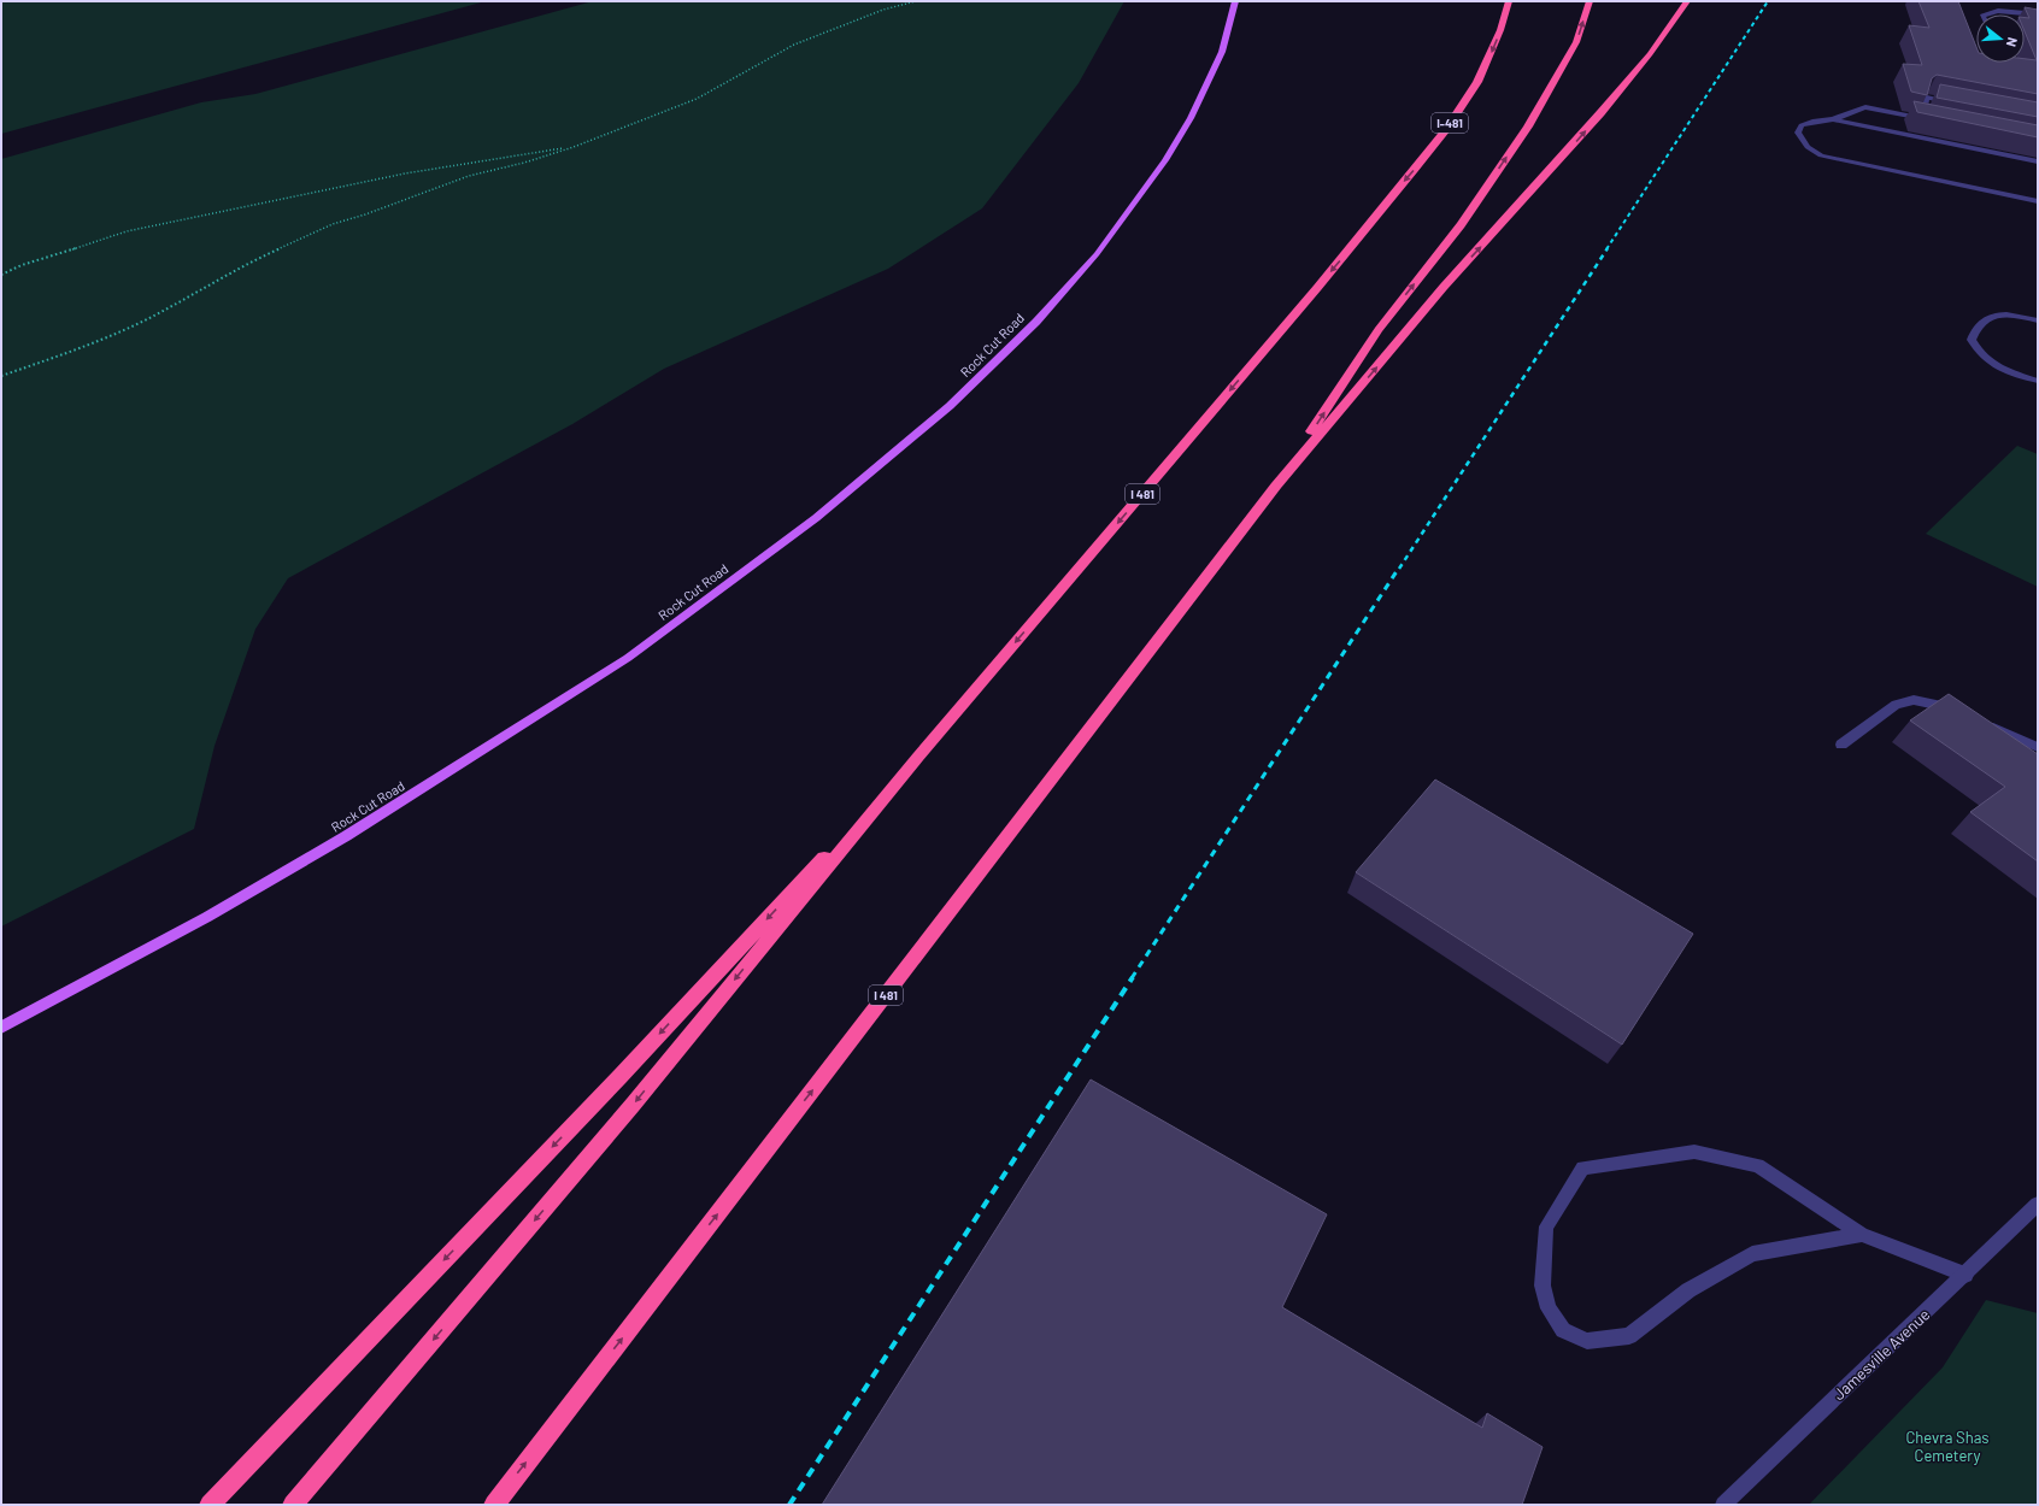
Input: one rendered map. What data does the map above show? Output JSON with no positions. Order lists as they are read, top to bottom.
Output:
{
  "streets": {
    "highway": ["I-481", "I 481"],
    "main road": ["Rock Cut Road"],
    "street": ["Jamesville Avenue"]
  },
  "crossings": [
    ["I-481", "I 481"]
  ],
  "parks": ["Chevra Shas Cemetery"],
  "north": "right"
}
